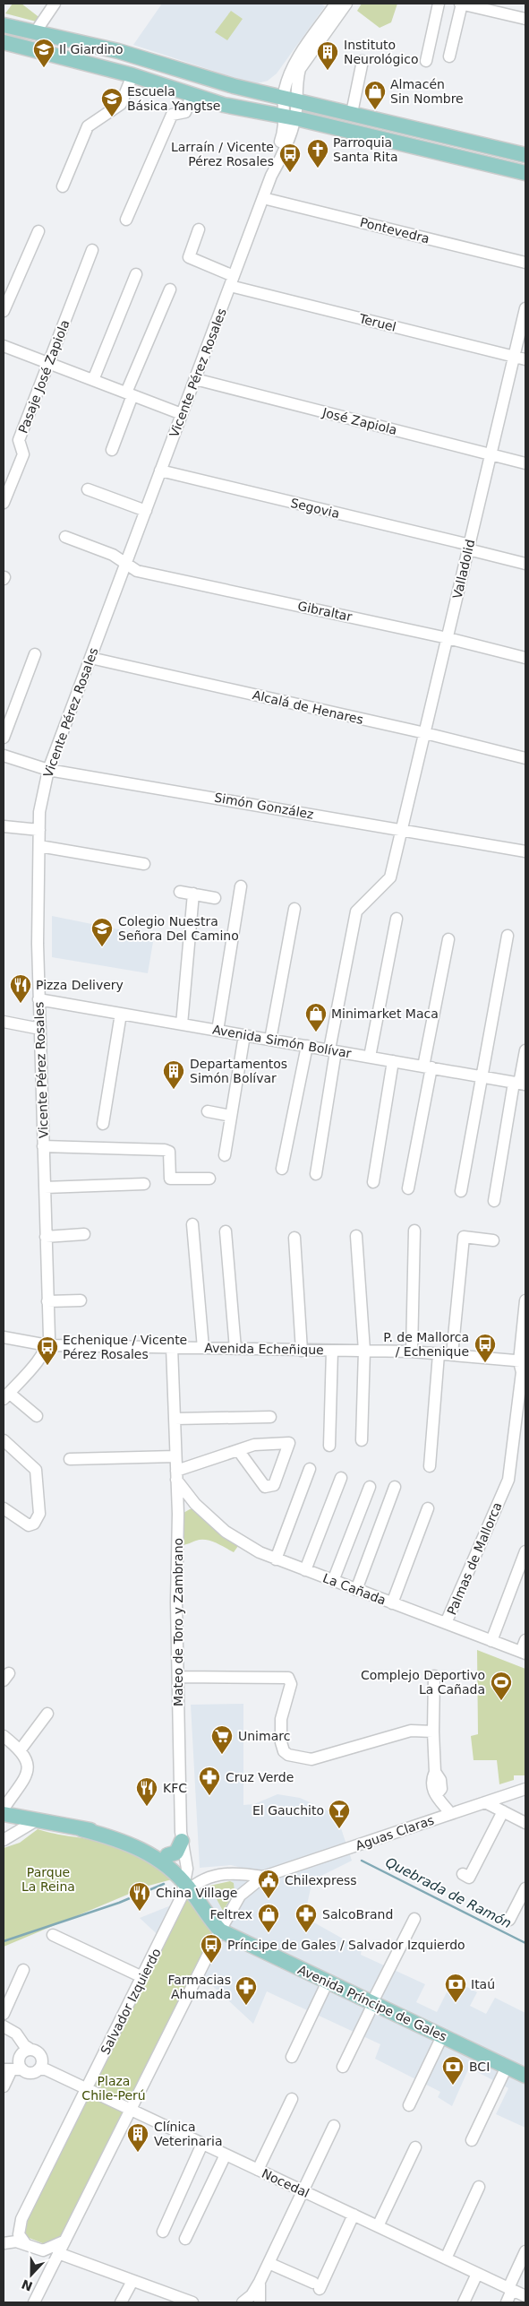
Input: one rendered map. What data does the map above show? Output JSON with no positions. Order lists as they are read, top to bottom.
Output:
{
  "streets": {
    "main road": ["Avenida Príncipe de Gales"],
    "street": [
      "Pontevedra",
      "Teruel",
      "Vicente Pérez Rosales",
      "Pasaje José Zapiola",
      "José Zapiola",
      "Segovia",
      "Valladolid",
      "Gibraltar",
      "Alcalá de Henares",
      "Simón González",
      "Avenida Simón Bolívar",
      "Avenida Echeñique",
      "Palmas de Mallorca",
      "La Cañada",
      "Mateo de Toro y Zambrano",
      "Aguas Claras",
      "Salvador Izquierdo",
      "Nocedal"
    ]
  },
  "crossings": [
    ["Pontevedra", "Vicente Pérez Rosales"],
    ["Teruel", "Vicente Pérez Rosales"],
    ["Teruel", "Valladolid"],
    ["Vicente Pérez Rosales", "José Zapiola"],
    ["Vicente Pérez Rosales", "Segovia"],
    ["Vicente Pérez Rosales", "Gibraltar"],
    ["Vicente Pérez Rosales", "Alcalá de Henares"],
    ["Vicente Pérez Rosales", "Simón González"],
    ["Vicente Pérez Rosales", "Avenida Simón Bolívar"],
    ["Vicente Pérez Rosales", "Avenida Echeñique"],
    ["José Zapiola", "Valladolid"],
    ["Segovia", "Valladolid"],
    ["Valladolid", "Gibraltar"],
    ["Valladolid", "Alcalá de Henares"],
    ["Valladolid", "Simón González"],
    ["Valladolid", "Avenida Simón Bolívar"],
    ["Avenida Echeñique", "Palmas de Mallorca"],
    ["Avenida Echeñique", "Mateo de Toro y Zambrano"],
    ["Palmas de Mallorca", "La Cañada"],
    ["La Cañada", "Mateo de Toro y Zambrano"],
    ["Mateo de Toro y Zambrano", "Aguas Claras"],
    ["Mateo de Toro y Zambrano", "Salvador Izquierdo"],
    ["Aguas Claras", "Salvador Izquierdo"],
    ["Aguas Claras", "Avenida Príncipe de Gales"],
    ["Salvador Izquierdo", "Nocedal"]
  ],
  "water": ["Quebrada de Ramón"],
  "parks": ["Parque La Reina", "Plaza Chile-Perú"],
  "places": {
    "school or university": ["Il Giardino", "Escuela Básica Yangtse", "Colegio Nuestra Señora Del Camino"],
    "building": ["Instituto Neurológico", "Departamentos Simón Bolívar", "Clínica Veterinaria"],
    "shop": ["Almacén Sin Nombre", "Minimarket Maca", "Feltrex"],
    "church": ["Parroquia Santa Rita"],
    "bus stop": [
      "Larraín / Vicente Pérez Rosales",
      "P. de Mallorca / Echenique",
      "Echenique / Vicente Pérez Rosales",
      "Príncipe de Gales / Salvador Izquierdo"
    ],
    "restaurant": ["Pizza Delivery", "KFC", "China Village"],
    "sports": ["Complejo Deportivo La Cañada"],
    "supermarket": ["Unimarc"],
    "pharmacy": ["Cruz Verde", "SalcoBrand", "Farmacias Ahumada"],
    "bar": ["El Gauchito"],
    "public building": ["Chilexpress"],
    "bank": ["Itaú", "BCI"]
  },
  "north": "bottom"
}
